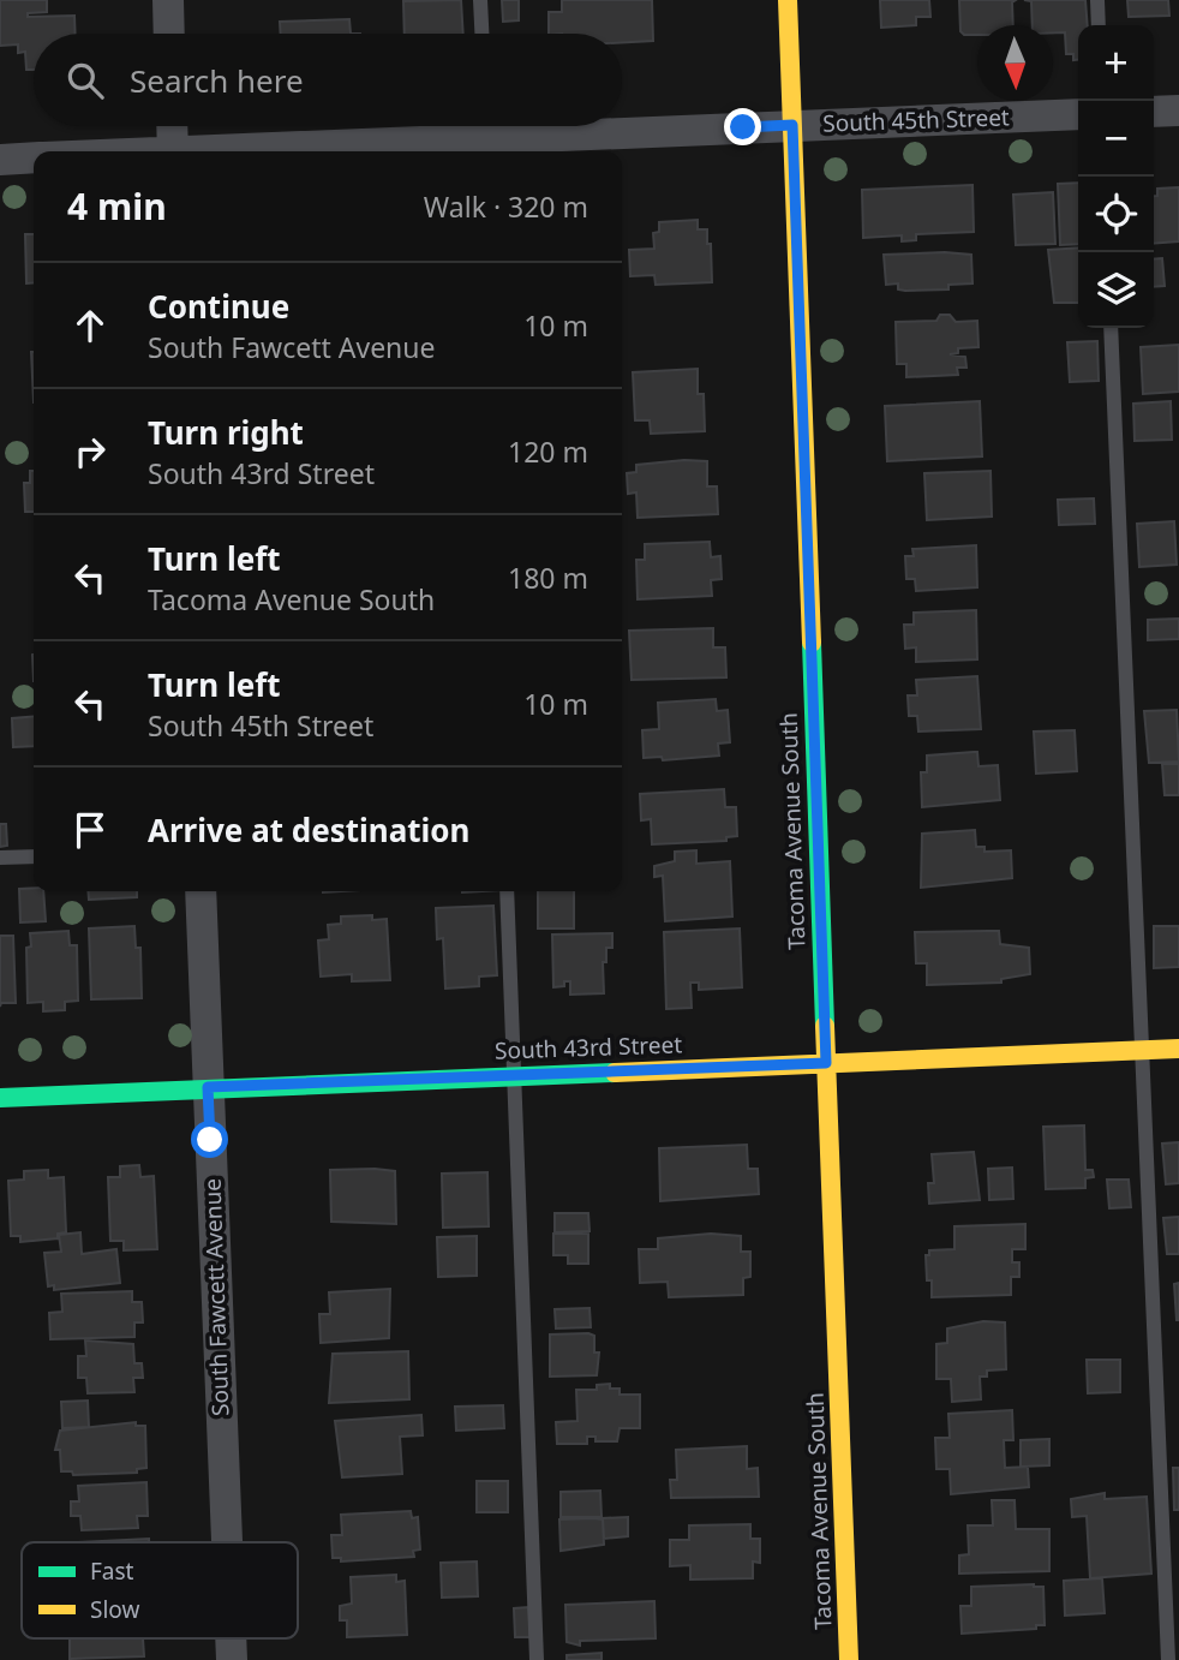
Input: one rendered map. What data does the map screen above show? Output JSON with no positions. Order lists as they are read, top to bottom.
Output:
{
  "streets": {
    "street": [
      "South 45th Street",
      "Tacoma Avenue South",
      "South 43rd Street",
      "South Fawcett Avenue"
    ]
  },
  "crossings": [
    ["South 45th Street", "Tacoma Avenue South"],
    ["Tacoma Avenue South", "South 43rd Street"],
    ["South 43rd Street", "South Fawcett Avenue"]
  ],
  "legend": ["Fast", "Slow"],
  "north": "bottom",
  "page": {
    "map_buttons": ["+", "−"],
    "search": "Search here",
    "heading": ["4 min", "Walk · 320 m"],
    "list": [
      ["Continue", "South Fawcett Avenue", "10 m"],
      ["Turn right", "South 43rd Street", "120 m"],
      ["Turn left", "Tacoma Avenue South", "180 m"],
      ["Turn left", "South 45th Street", "10 m"],
      "Arrive at destination"
    ]
  }
}
